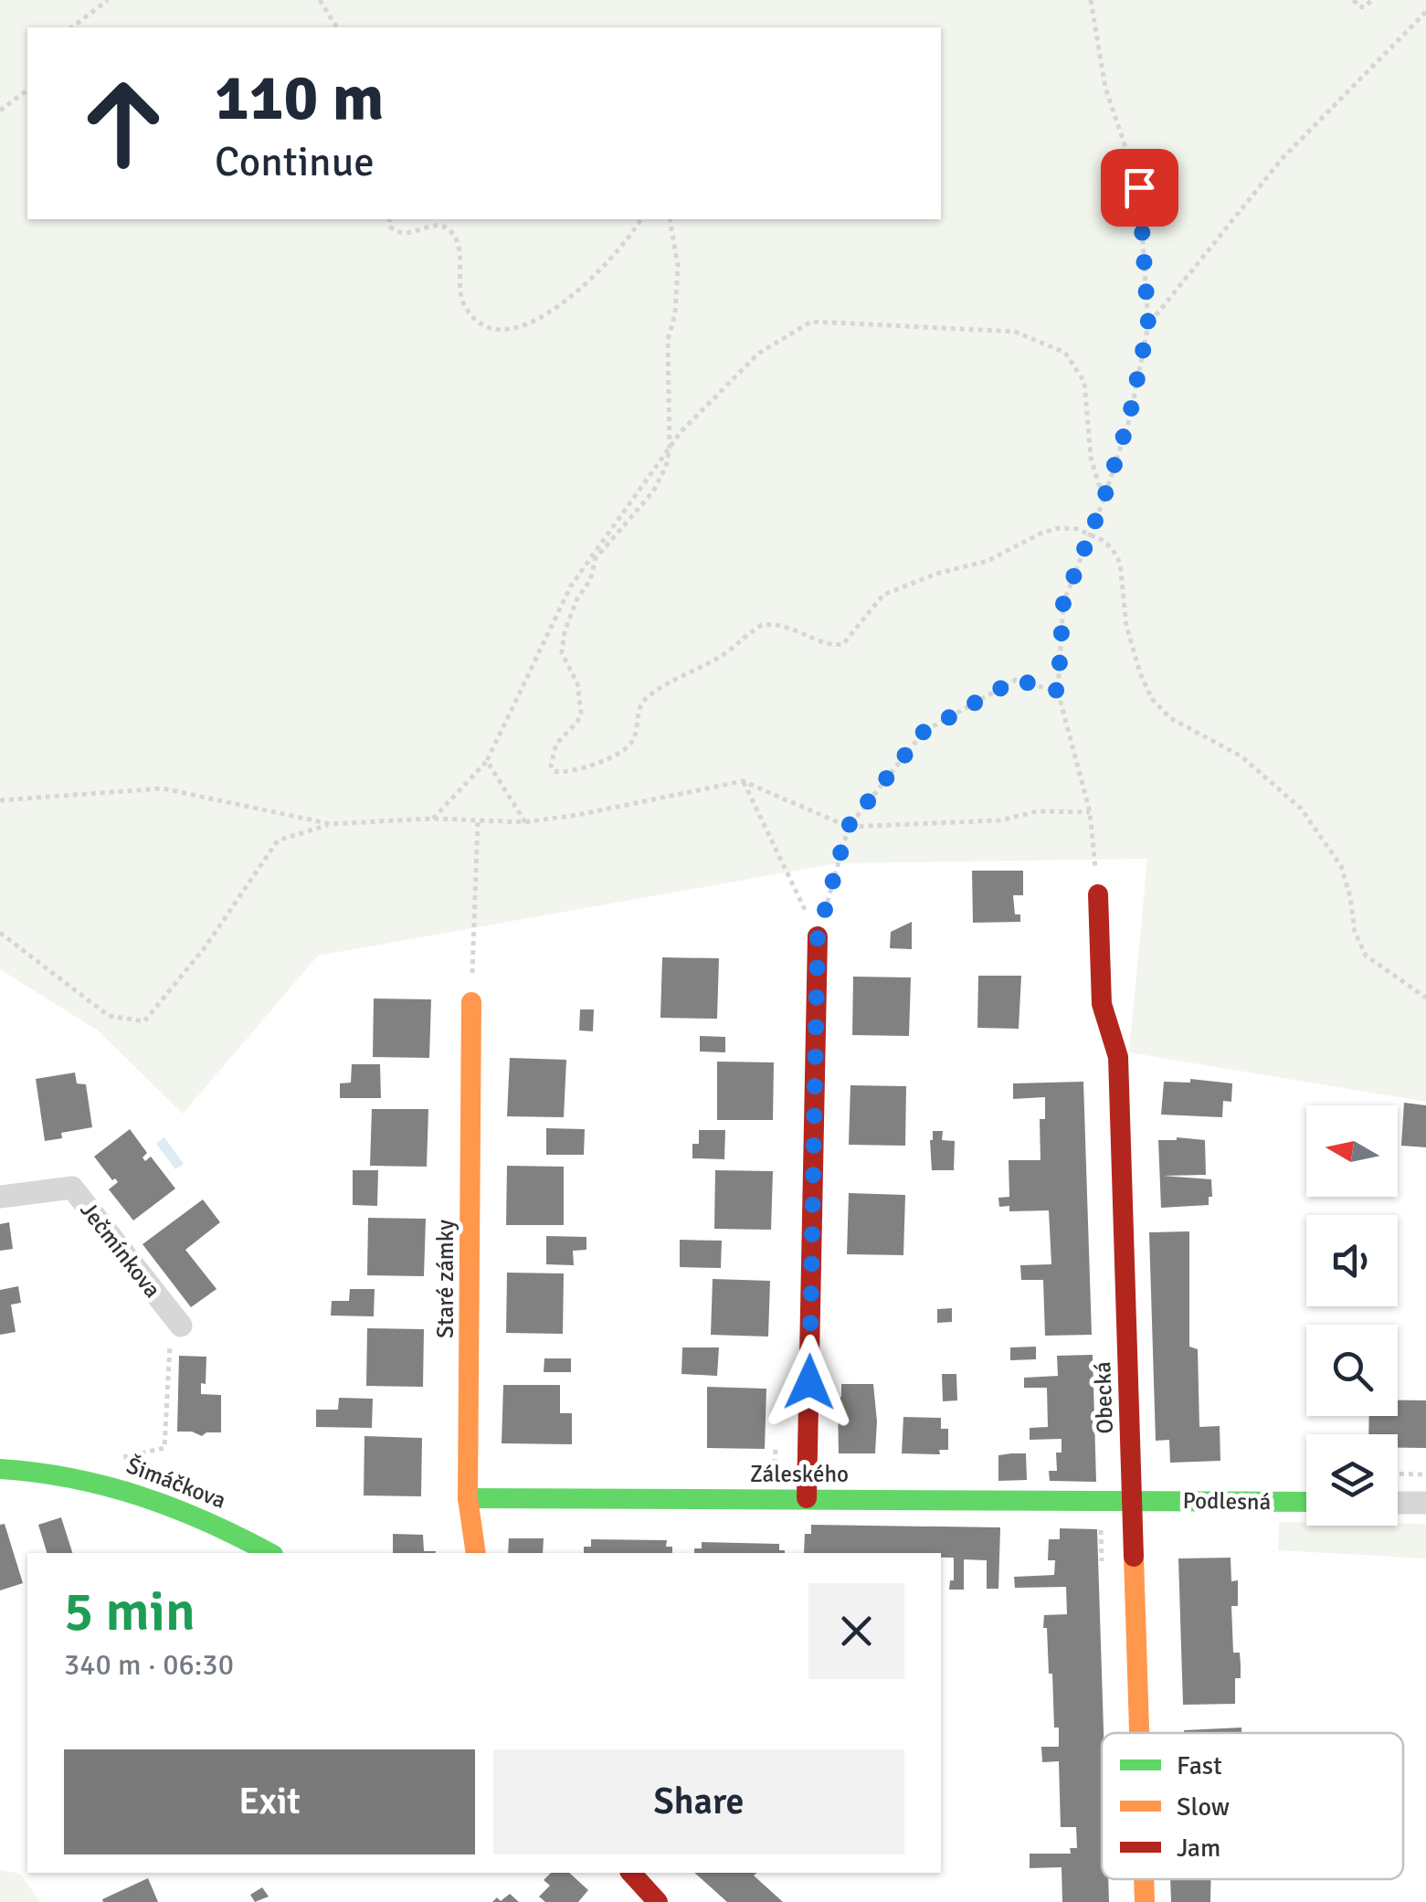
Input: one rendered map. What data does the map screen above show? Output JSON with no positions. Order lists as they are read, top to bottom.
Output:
{
  "streets": {
    "street": [
      "Ječmínkova",
      "Staré zámky",
      "Obecká",
      "Záleského",
      "Šimáčkova",
      "Podlesná"
    ]
  },
  "crossings": [
    ["Staré zámky", "Záleského"],
    ["Obecká", "Záleského"],
    ["Obecká", "Podlesná"],
    ["Záleského", "Podlesná"]
  ],
  "legend": ["Fast", "Slow", "Jam"],
  "north": "left",
  "page": {
    "turn": ["110 m", "Continue"],
    "heading": ["5 min", "340 m · 06:30"],
    "buttons": ["Exit", "Share"]
  }
}
